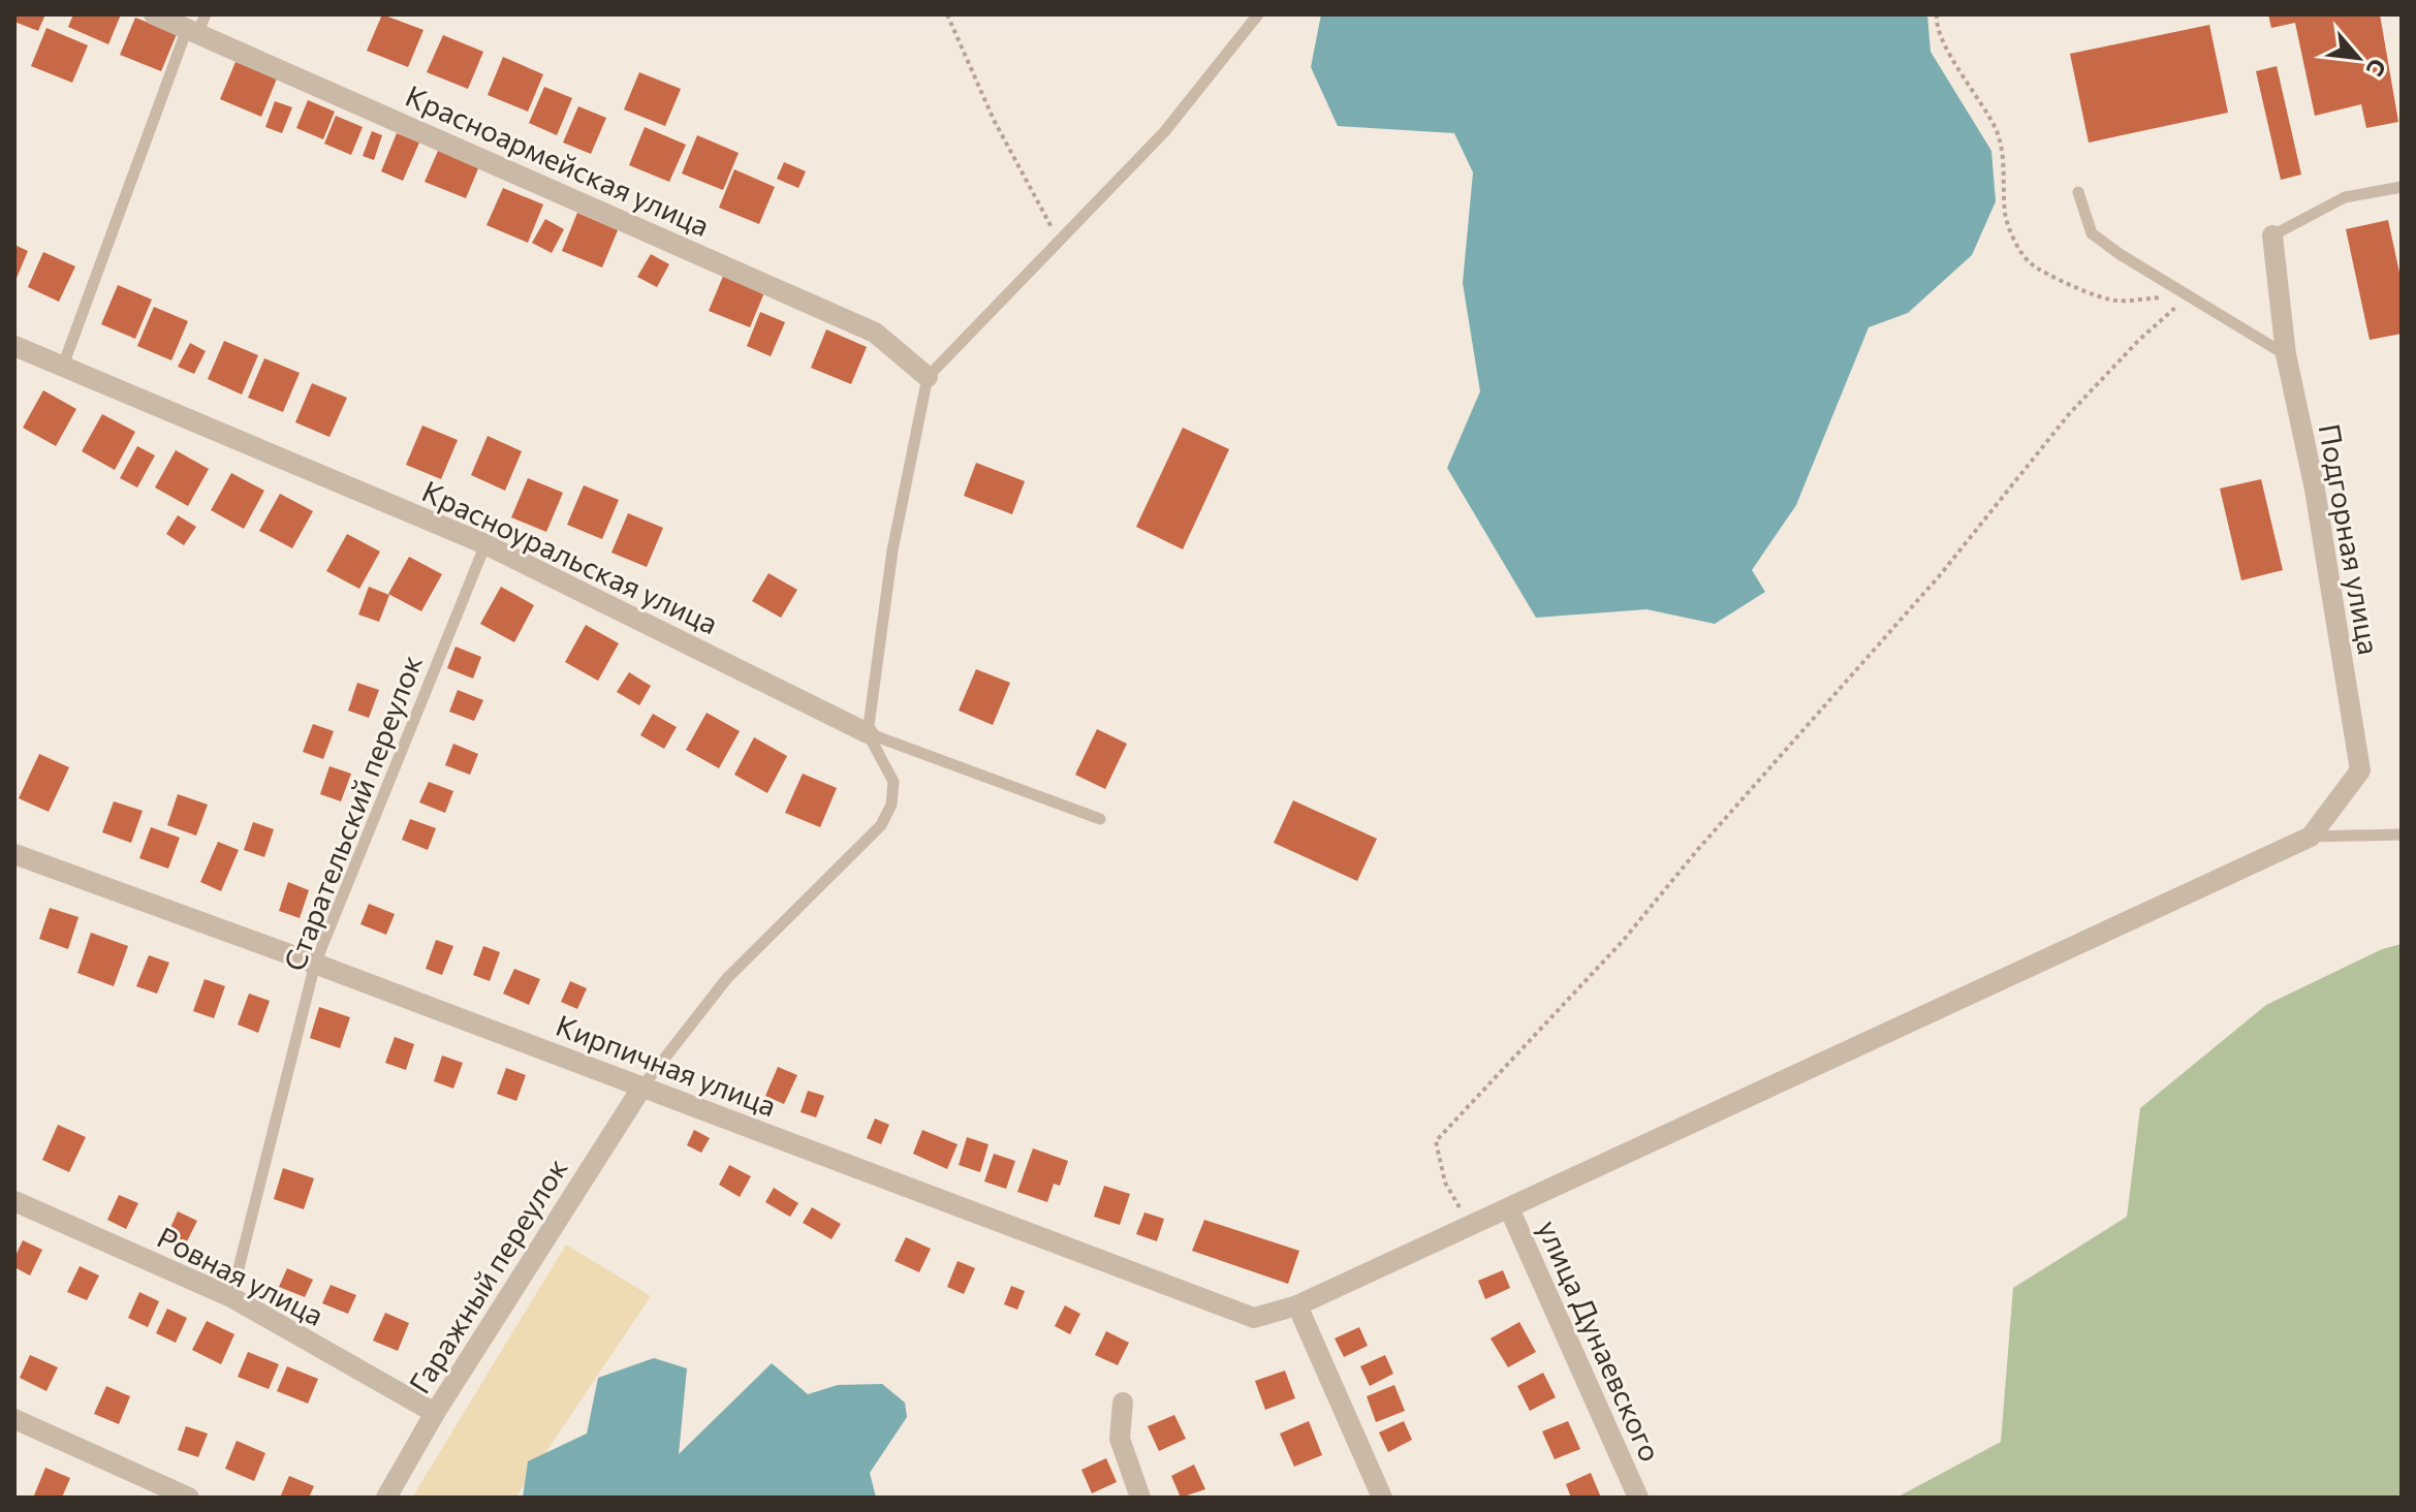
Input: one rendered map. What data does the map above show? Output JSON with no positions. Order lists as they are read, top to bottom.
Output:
{
  "streets": {
    "street": [
      "Красноармейская улица",
      "Подгорная улица",
      "Красноуральская улица",
      "Кирпичная улица",
      "Ровная улица",
      "Гаражный переулок",
      "улица Дунаевского"
    ],
    "lane": ["Старательский переулок"]
  },
  "crossings": [
    ["Подгорная улица", "Кирпичная улица"],
    ["Красноуральская улица", "Старательский переулок"],
    ["Старательский переулок", "Кирпичная улица"],
    ["Старательский переулок", "Ровная улица"],
    ["Кирпичная улица", "Гаражный переулок"],
    ["Кирпичная улица", "улица Дунаевского"],
    ["Ровная улица", "Гаражный переулок"]
  ],
  "north": "bottom right"
}
